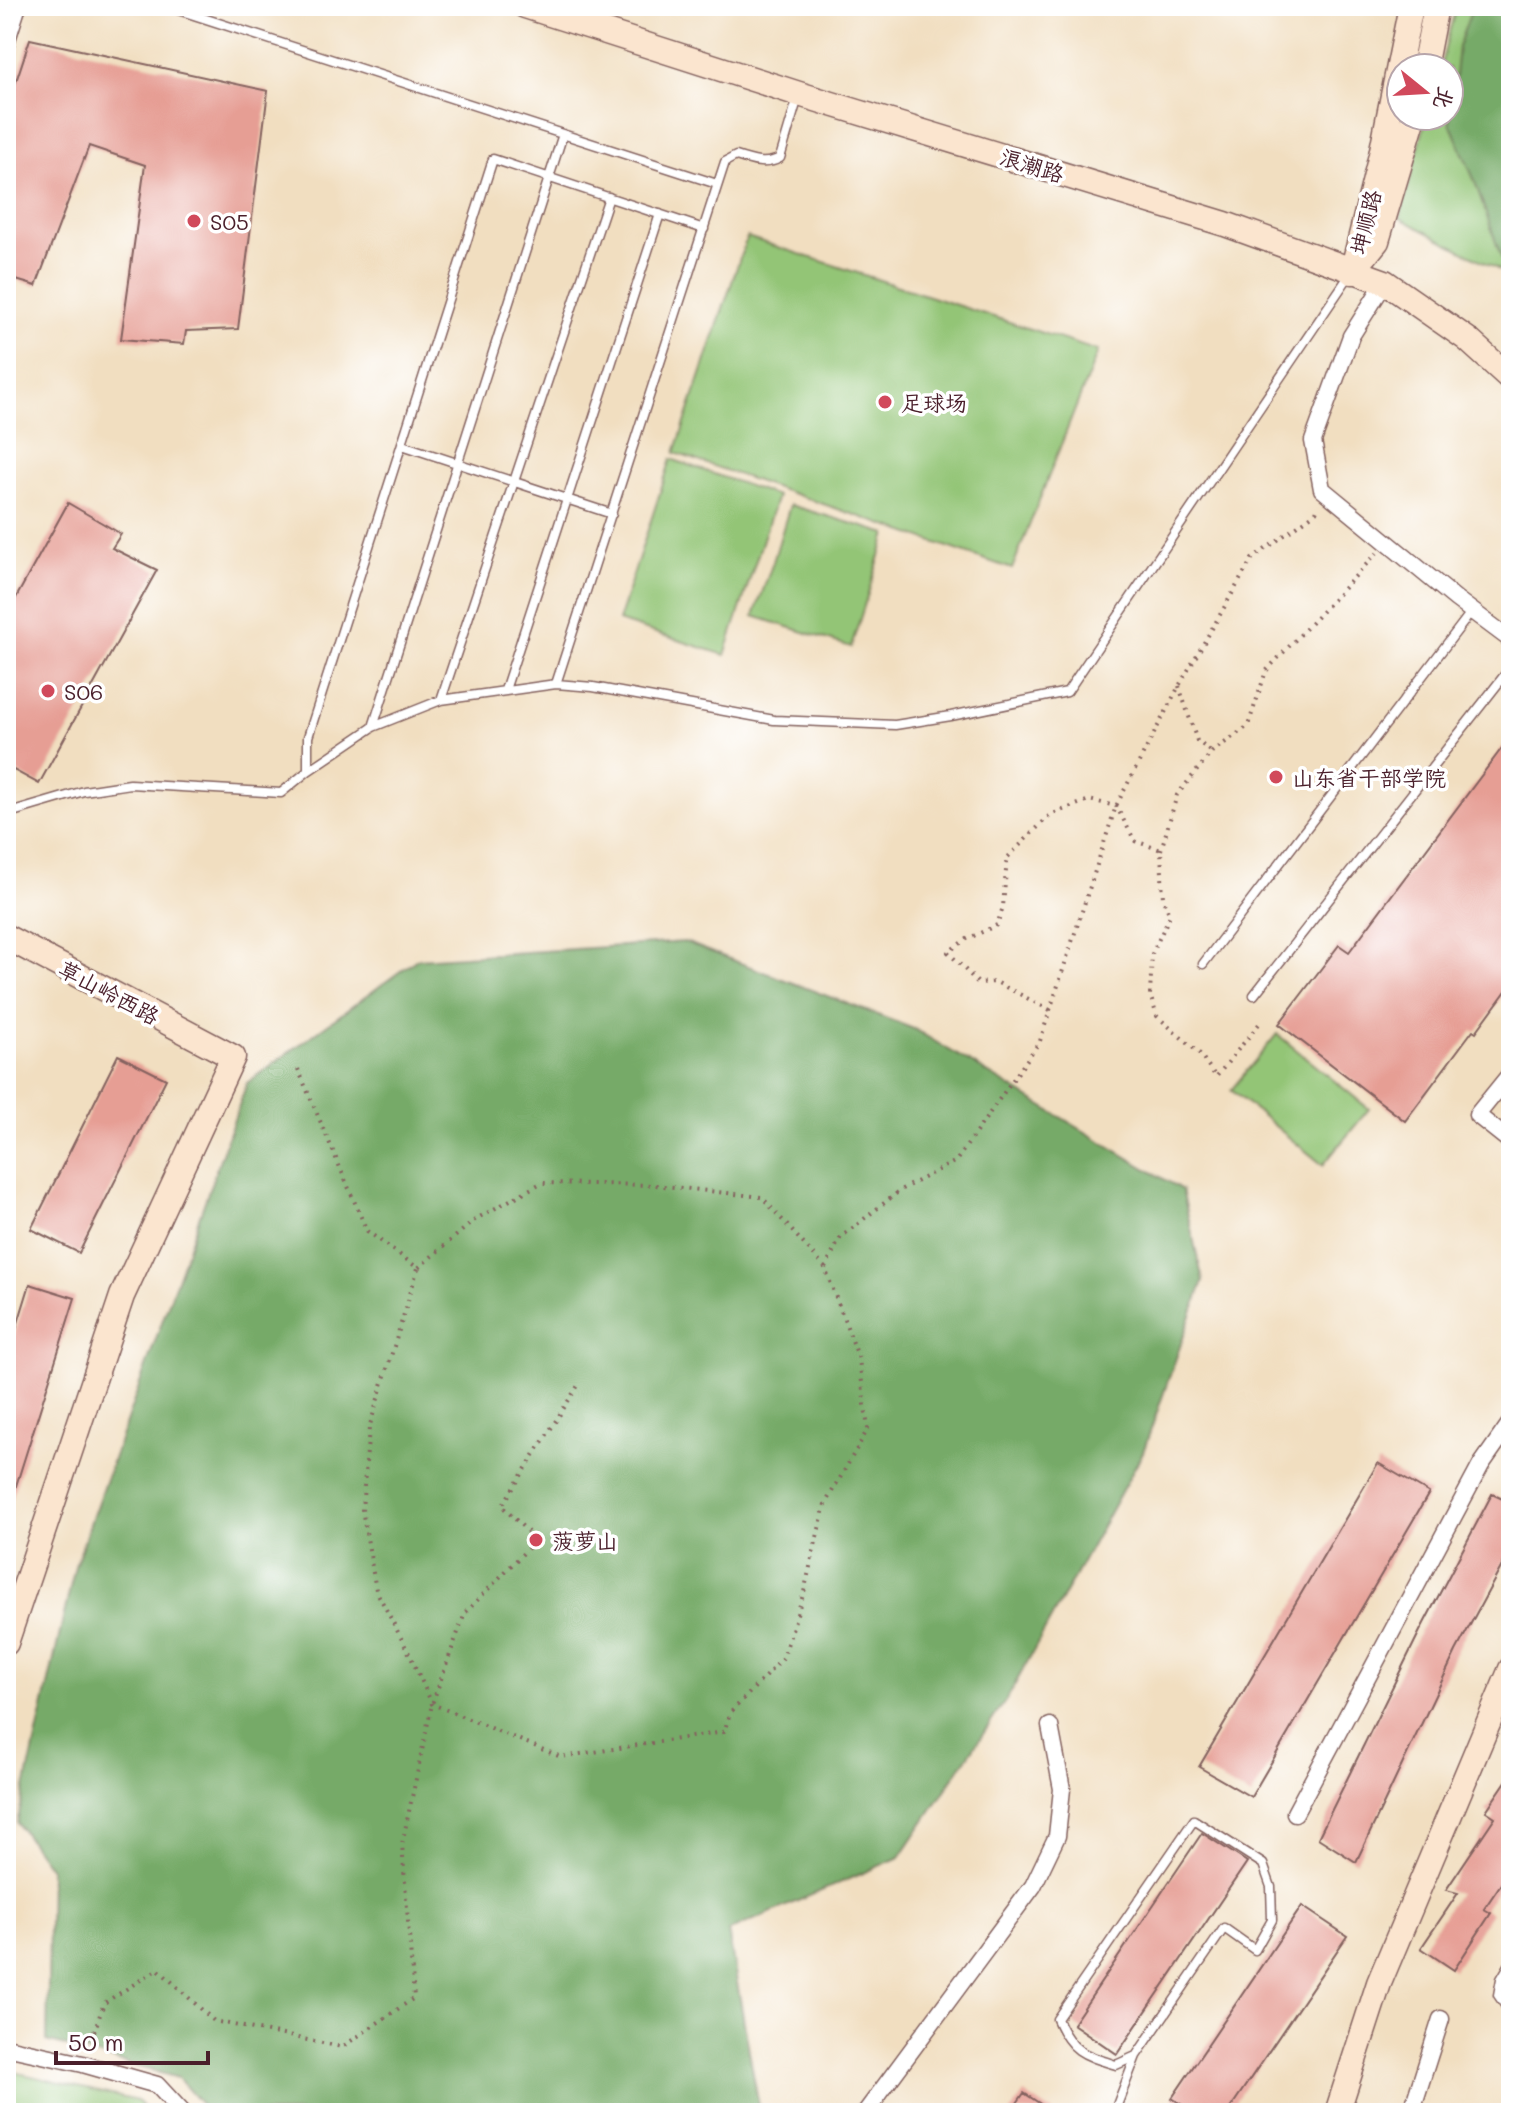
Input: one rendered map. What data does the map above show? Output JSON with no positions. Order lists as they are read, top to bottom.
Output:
{
  "streets": {
    "street": ["浪潮路", "坤顺路", "草山岭西路"]
  },
  "crossings": [
    ["浪潮路", "坤顺路"]
  ],
  "places": [
    "S05",
    "足球场",
    "S06",
    "山东省干部学院",
    "菠萝山"
  ],
  "scale_bar": "50 m",
  "north": "right"
}
